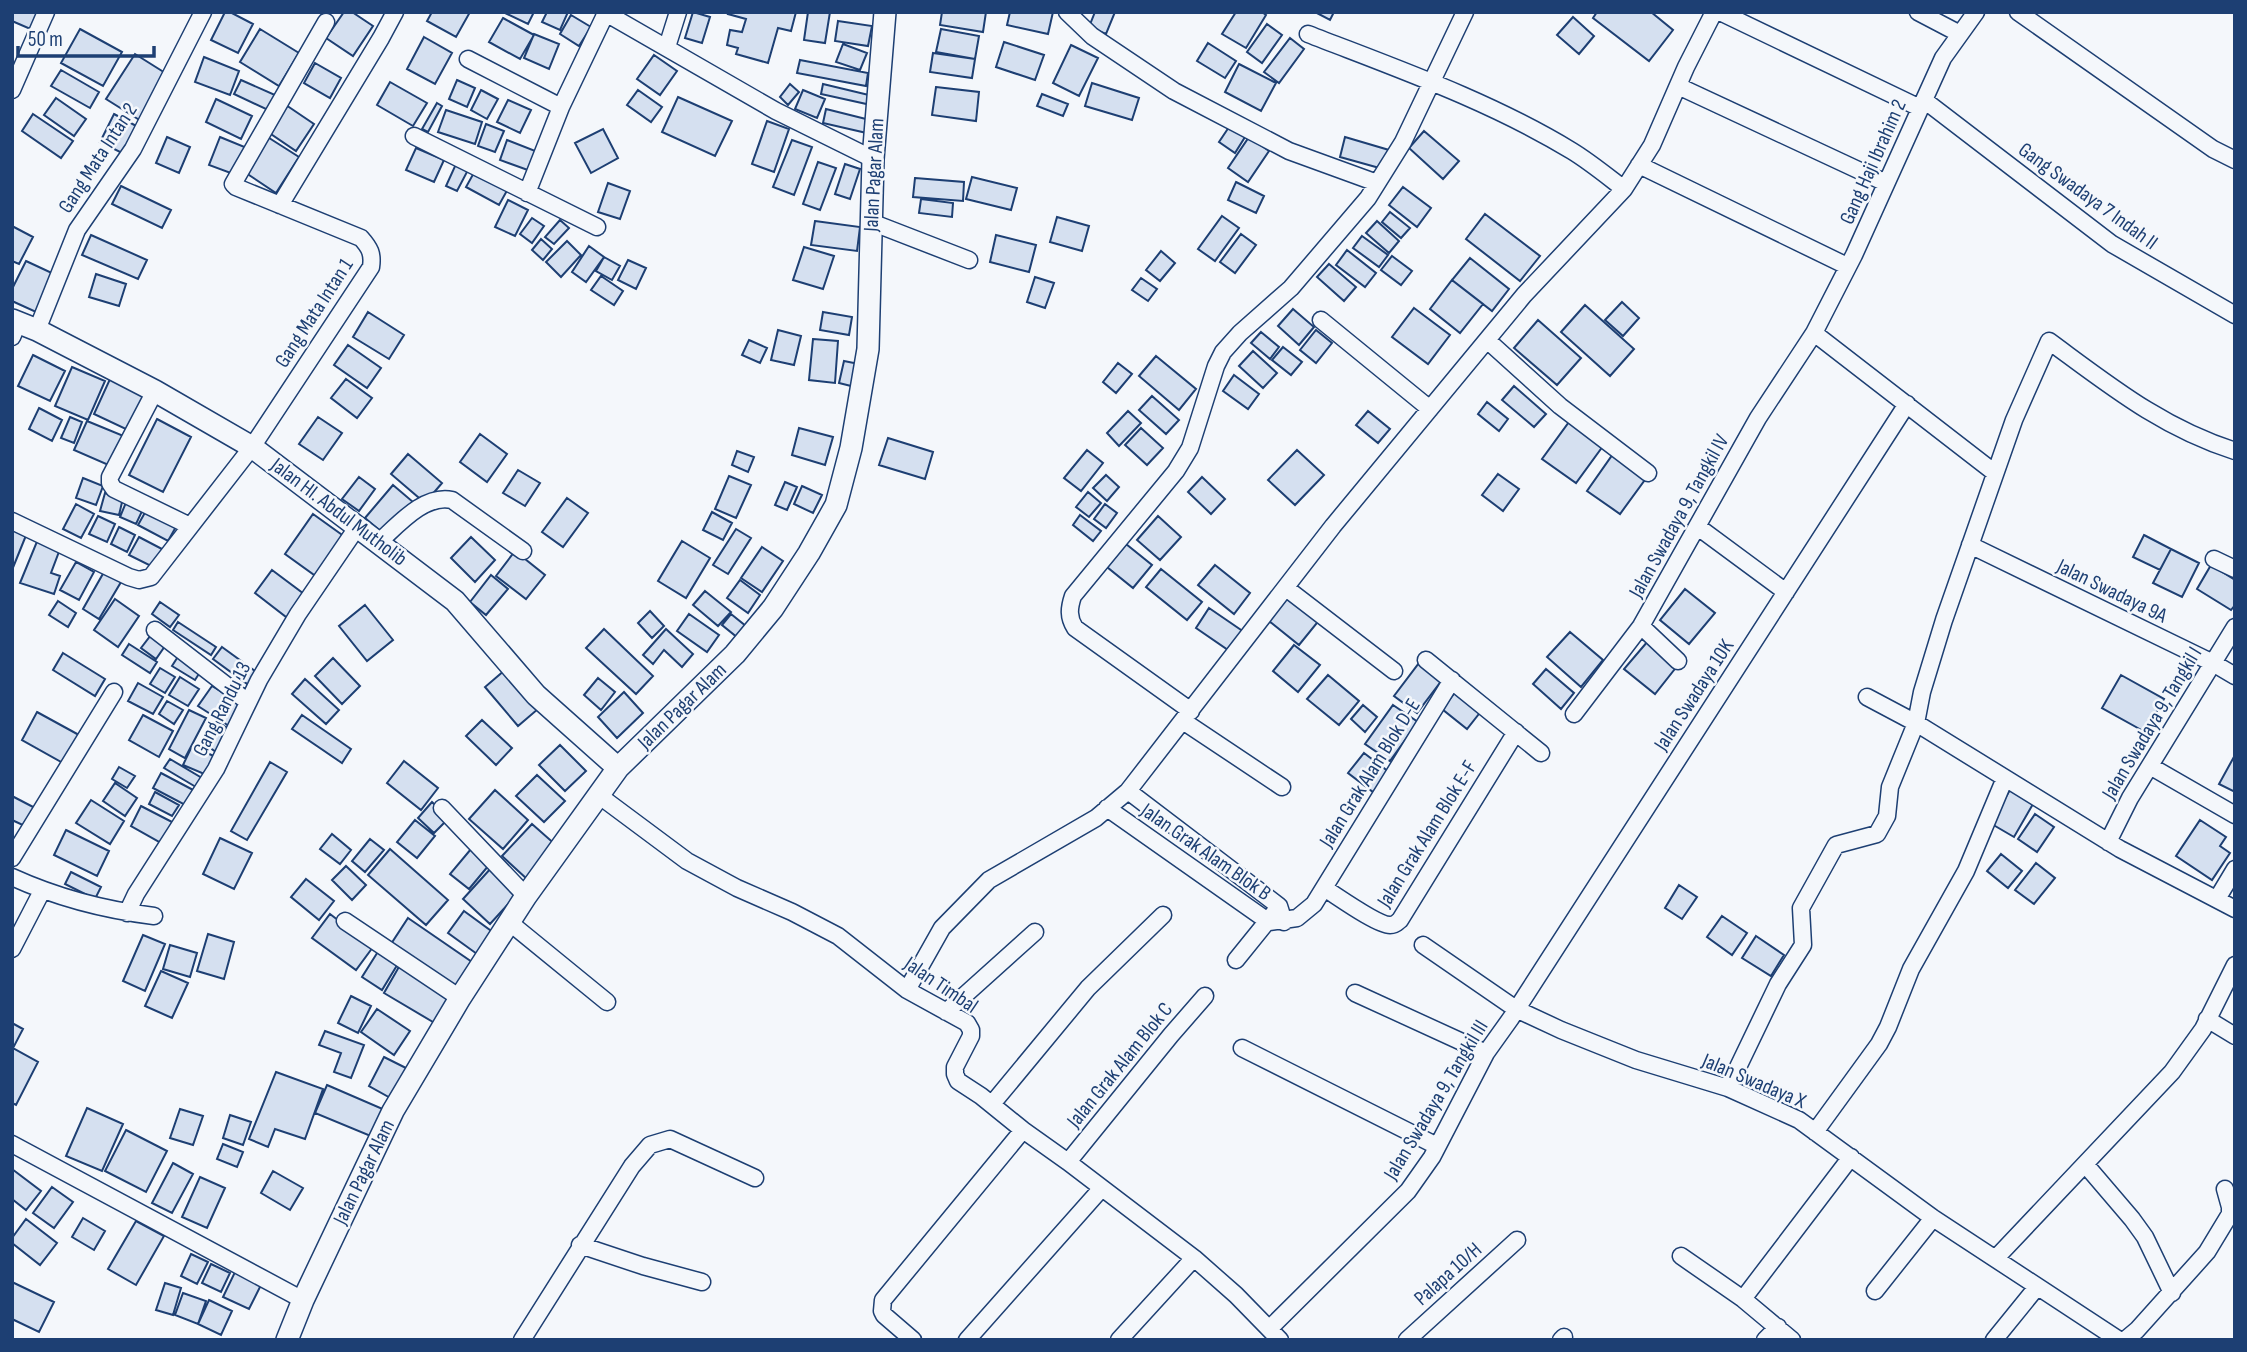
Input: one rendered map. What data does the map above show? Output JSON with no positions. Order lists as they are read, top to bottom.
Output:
{
  "streets": {
    "street": [
      "Gang Mata Intan 2",
      "Gang Haji Ibrahim 2",
      "Jalan Pagar Alam",
      "Gang Swadaya 7 Indah II",
      "Gang Mata Intan 1",
      "Jalan HI. Abdul Mutholib",
      "Jalan Swadaya 9, Tangkil IV",
      "Jalan Swadaya 9A",
      "Jalan Swadaya 10K",
      "Gang Randu 13",
      "Jalan Swadaya 9, Tangkil I",
      "Jalan Grak Alam Blok D-E",
      "Jalan Grak Alam Blok E-F",
      "Jalan Grak Alam Blok B",
      "Jalan Timbal",
      "Jalan Grak Alam Blok C",
      "Jalan Swadaya X",
      "Jalan Swadaya 9, Tangkil III",
      "Palapa 10/H"
    ]
  },
  "crossings": [
    ["Gang Mata Intan 2", "Jalan HI. Abdul Mutholib"],
    ["Gang Haji Ibrahim 2", "Gang Swadaya 7 Indah II"],
    ["Gang Haji Ibrahim 2", "Jalan Swadaya 9, Tangkil IV"],
    ["Jalan Pagar Alam", "Jalan HI. Abdul Mutholib"],
    ["Jalan Pagar Alam", "Jalan Timbal"],
    ["Gang Mata Intan 1", "Jalan HI. Abdul Mutholib"],
    ["Jalan HI. Abdul Mutholib", "Gang Randu 13"],
    ["Jalan Swadaya 9A", "Jalan Swadaya 9, Tangkil I"],
    ["Jalan Swadaya 10K", "Jalan Swadaya X"],
    ["Jalan Swadaya 10K", "Jalan Swadaya 9, Tangkil III"],
    ["Jalan Grak Alam Blok D-E", "Jalan Grak Alam Blok E-F"],
    ["Jalan Timbal", "Jalan Grak Alam Blok C"],
    ["Jalan Timbal", "Jalan Swadaya 9, Tangkil III"],
    ["Jalan Swadaya X", "Jalan Swadaya 9, Tangkil III"]
  ],
  "scale_bar": "50 m"
}
